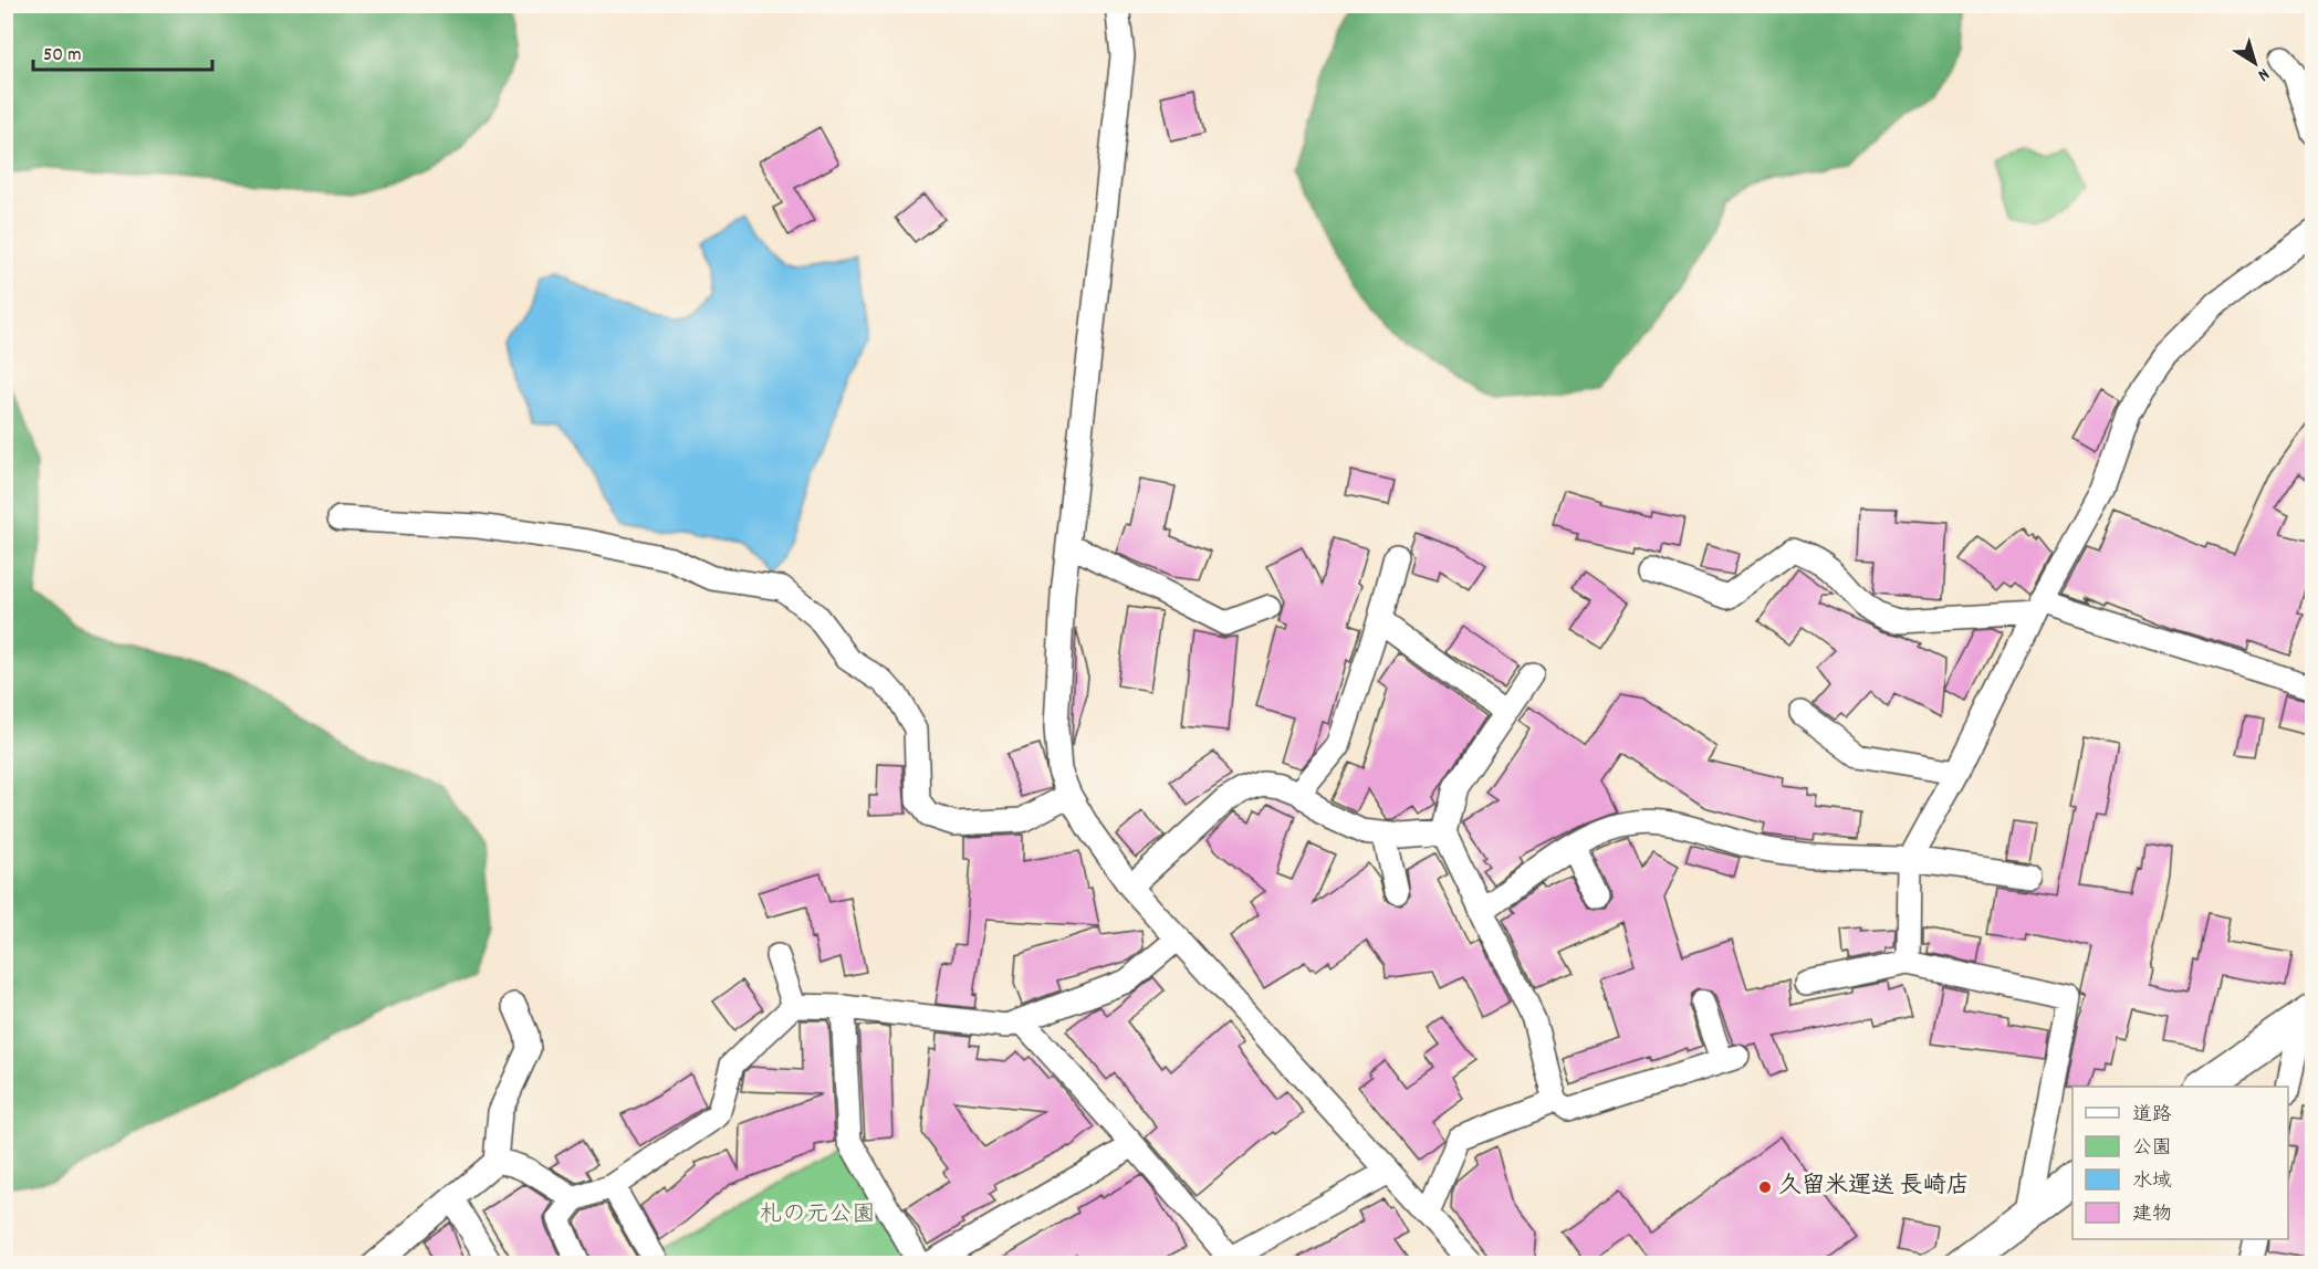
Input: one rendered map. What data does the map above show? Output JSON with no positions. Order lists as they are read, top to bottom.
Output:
{
  "parks": ["札の元公園"],
  "places": ["久留米運送 長崎店"],
  "legend": [
    "道路",
    "公園",
    "水域",
    "建物"
  ],
  "scale_bar": "50 m",
  "north": "bottom right"
}
